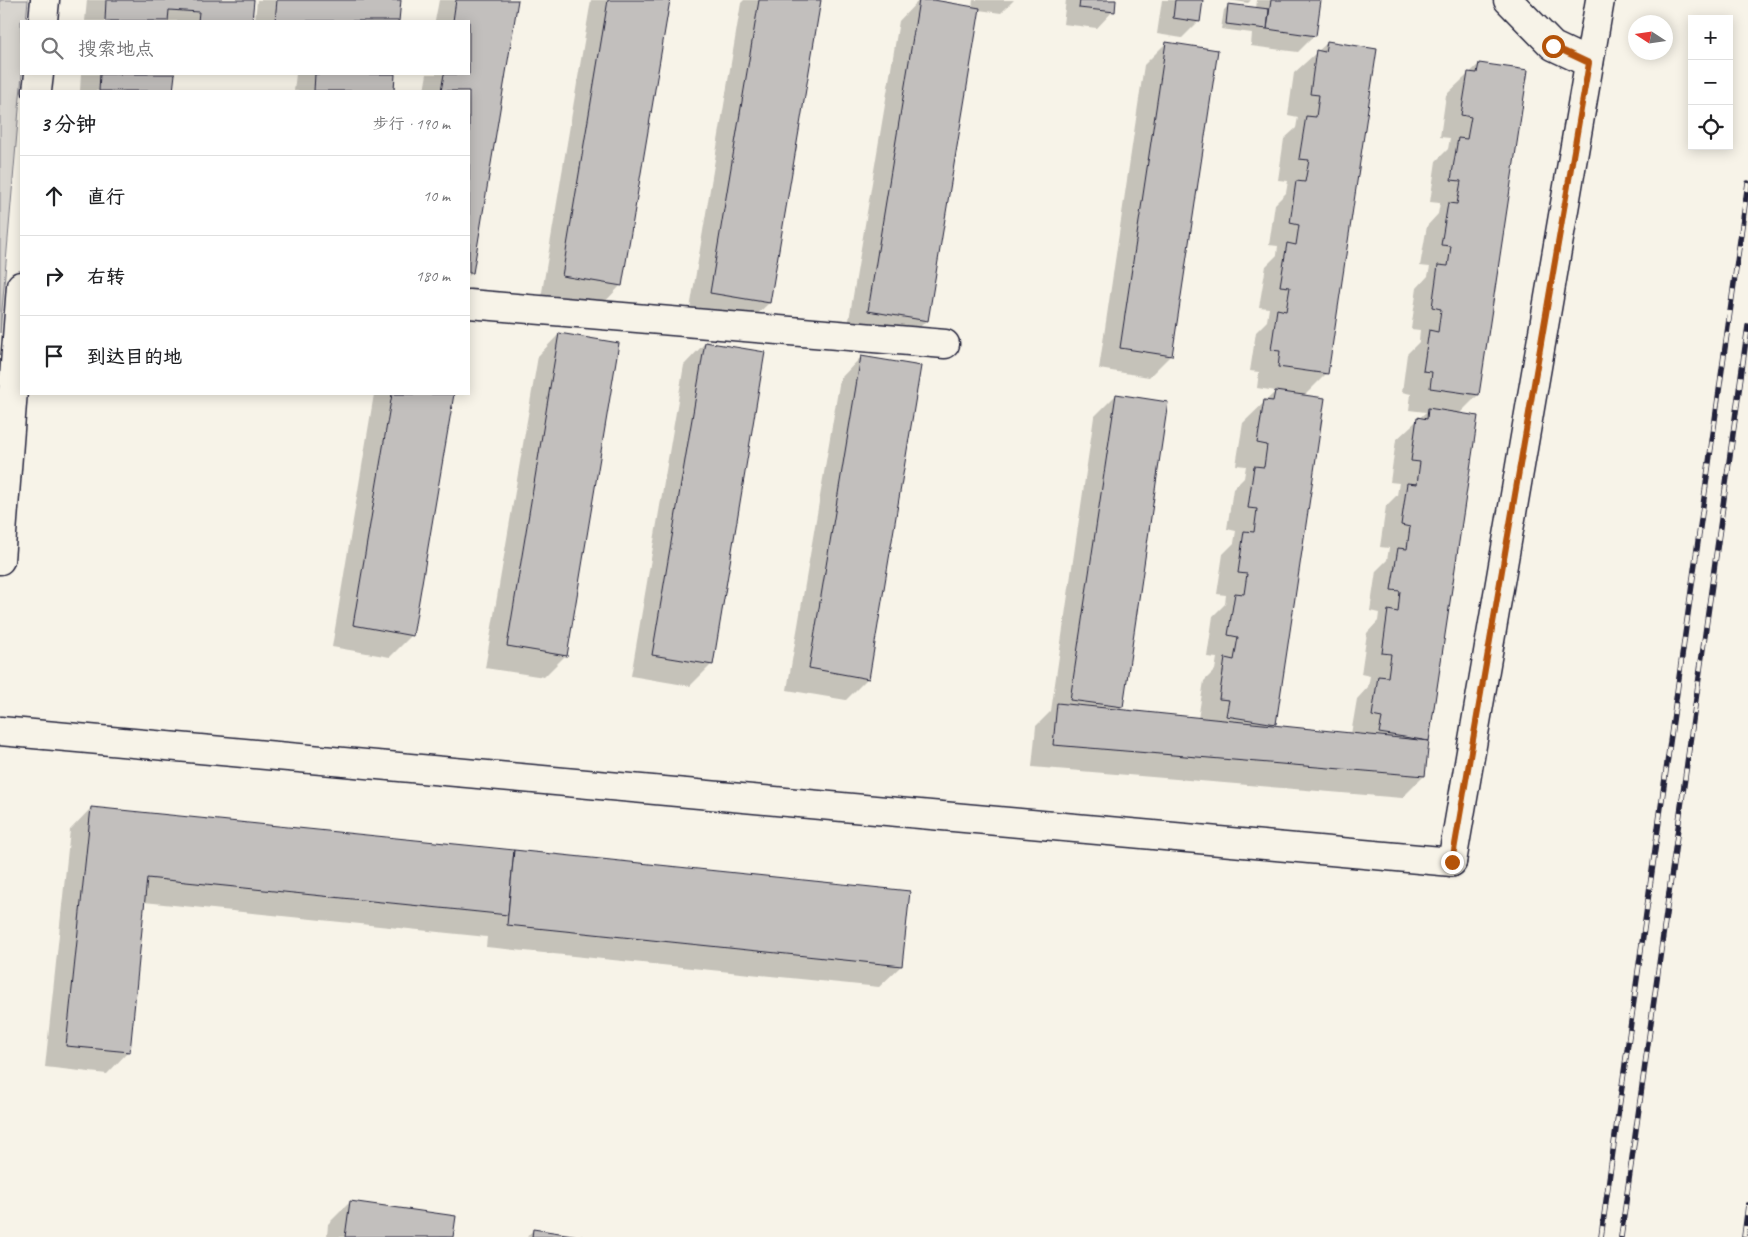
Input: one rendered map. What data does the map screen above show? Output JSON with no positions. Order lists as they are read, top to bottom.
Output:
{
  "north": "left",
  "page": {
    "map_buttons": ["+", "−"],
    "search": "搜索地点",
    "heading": ["3 分钟", "步行 · 190 m"],
    "list": [
      ["直行", "10 m"],
      ["右转", "180 m"],
      "到达目的地"
    ]
  }
}
